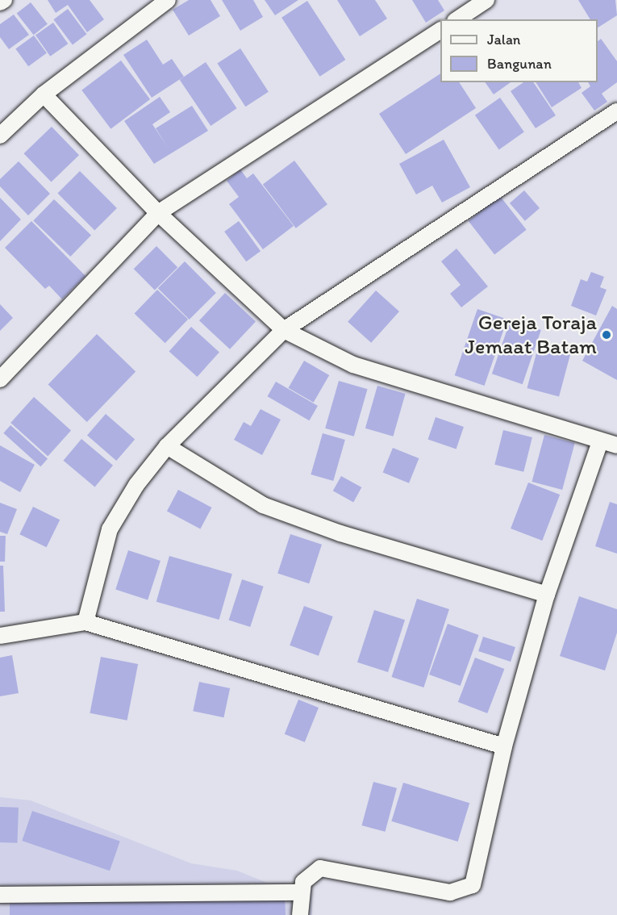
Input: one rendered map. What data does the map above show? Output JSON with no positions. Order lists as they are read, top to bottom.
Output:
{
  "places": ["Gereja Toraja Jemaat Batam"],
  "legend": ["Jalan", "Bangunan"]
}
